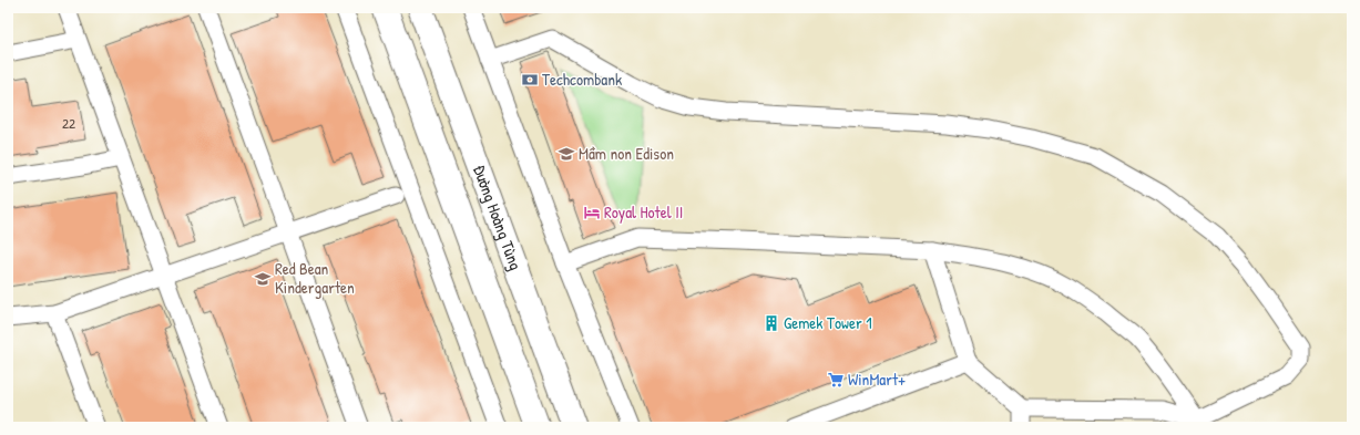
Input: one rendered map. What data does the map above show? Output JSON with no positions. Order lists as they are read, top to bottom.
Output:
{
  "streets": {
    "main road": ["Đường Hoàng Tùng"]
  },
  "places": {
    "bank": ["Techcombank"],
    "school or university": ["Mầm non Edison", "Red Bean Kindergarten"],
    "hotel": ["Royal Hotel II"],
    "building": ["Gemek Tower 1"],
    "supermarket": ["WinMart+"]
  },
  "house_numbers": ["22"]
}
